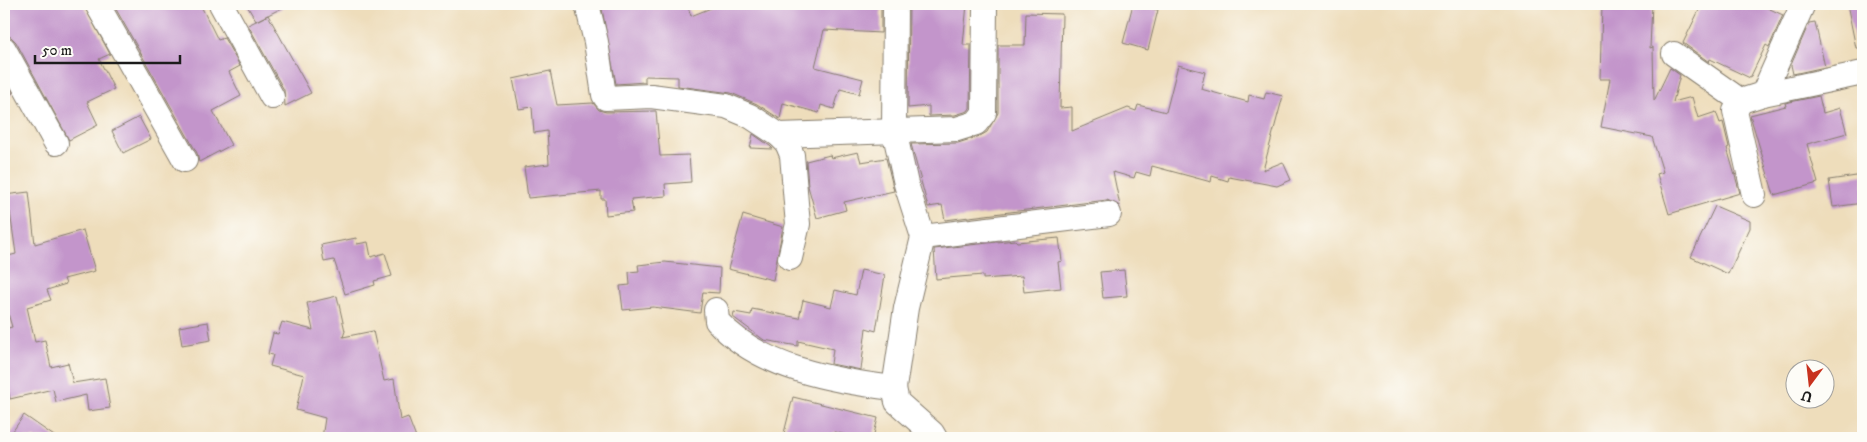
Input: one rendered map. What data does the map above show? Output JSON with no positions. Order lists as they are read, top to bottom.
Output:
{
  "scale_bar": "50 m",
  "north": "bottom"
}
